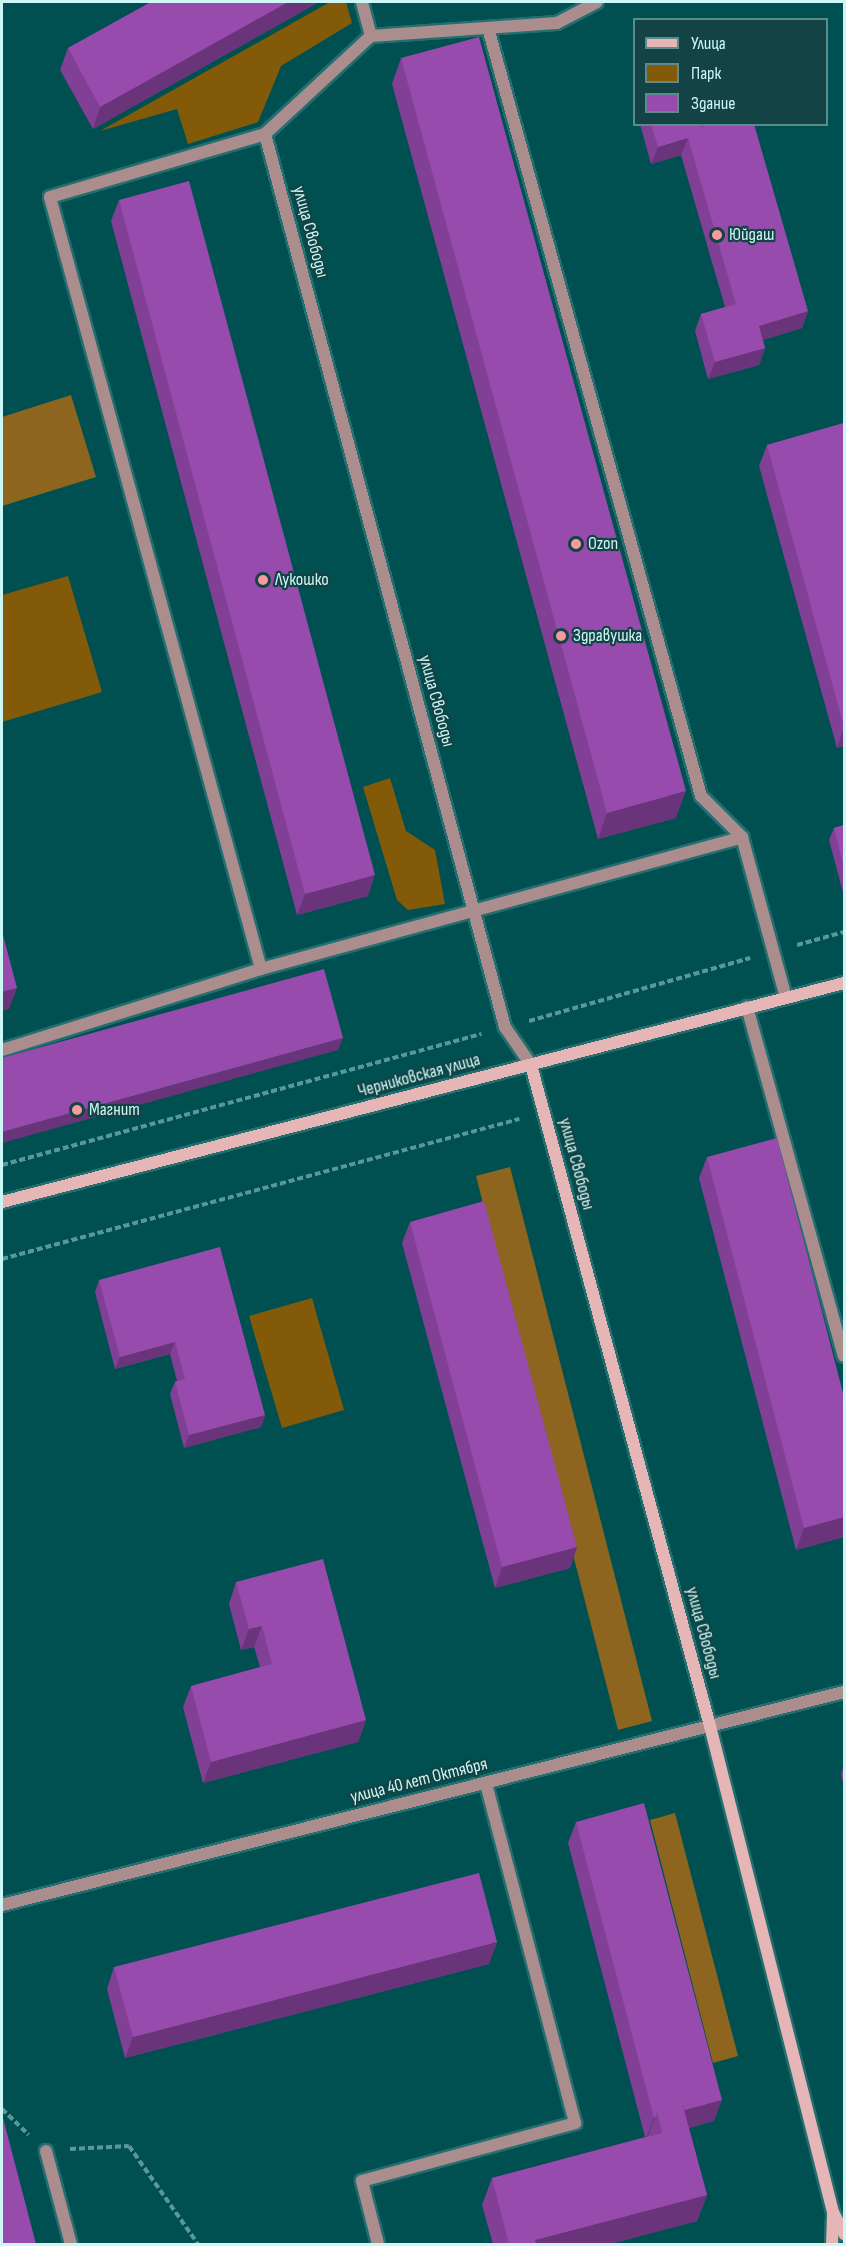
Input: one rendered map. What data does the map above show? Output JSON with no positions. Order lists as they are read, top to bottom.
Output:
{
  "streets": {
    "street": ["улица Свободы", "Черниковская улица", "улица 40 лет Октября"]
  },
  "crossings": [
    ["улица Свободы", "Черниковская улица"],
    ["улица Свободы", "улица 40 лет Октября"]
  ],
  "places": [
    "Юйдаш",
    "Ozon",
    "Лукошко",
    "Здравушка",
    "Магнит"
  ],
  "legend": ["Улица", "Парк", "Здание"]
}
